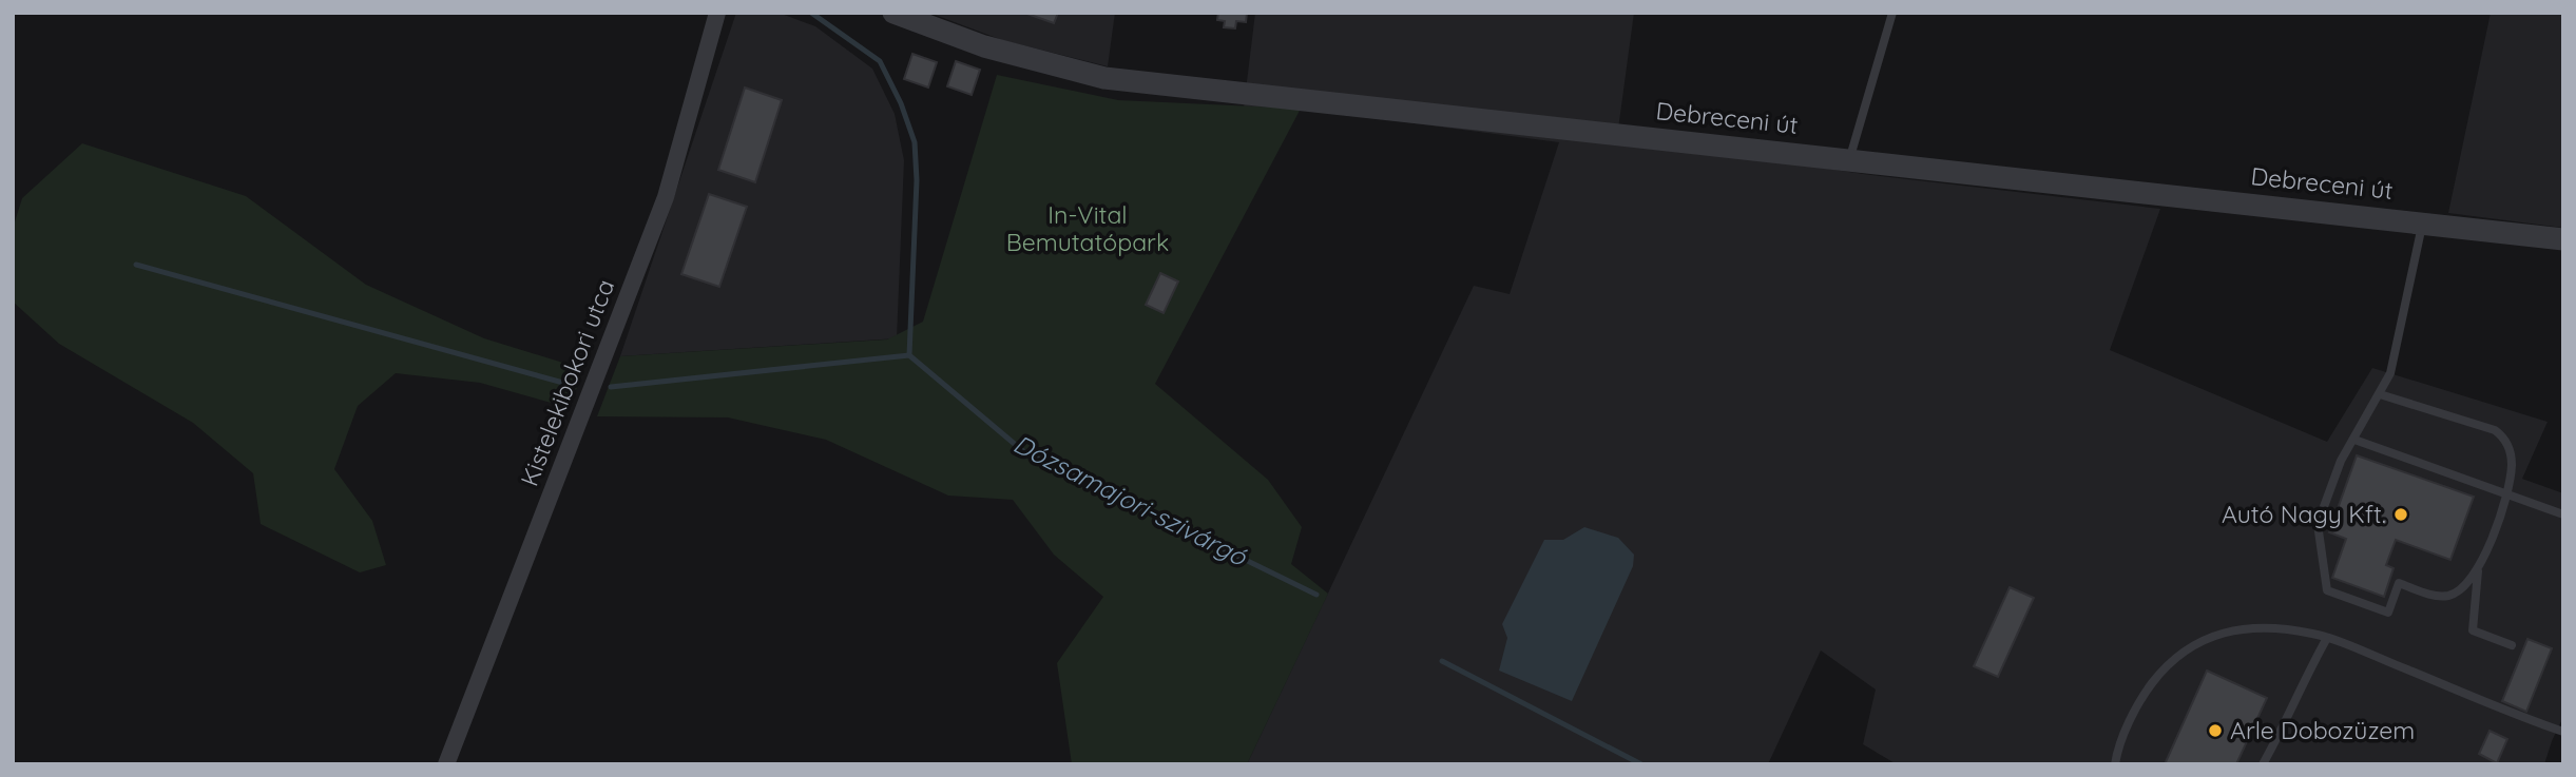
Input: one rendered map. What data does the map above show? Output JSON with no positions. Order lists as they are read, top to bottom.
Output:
{
  "streets": {
    "street": ["Debreceni út", "Kistelekibokori utca"]
  },
  "water": ["Dózsamajori-szivárgó"],
  "parks": ["In-Vital Bemutatópark"],
  "places": ["Autó Nagy Kft.", "Arle Dobozüzem"]
}
